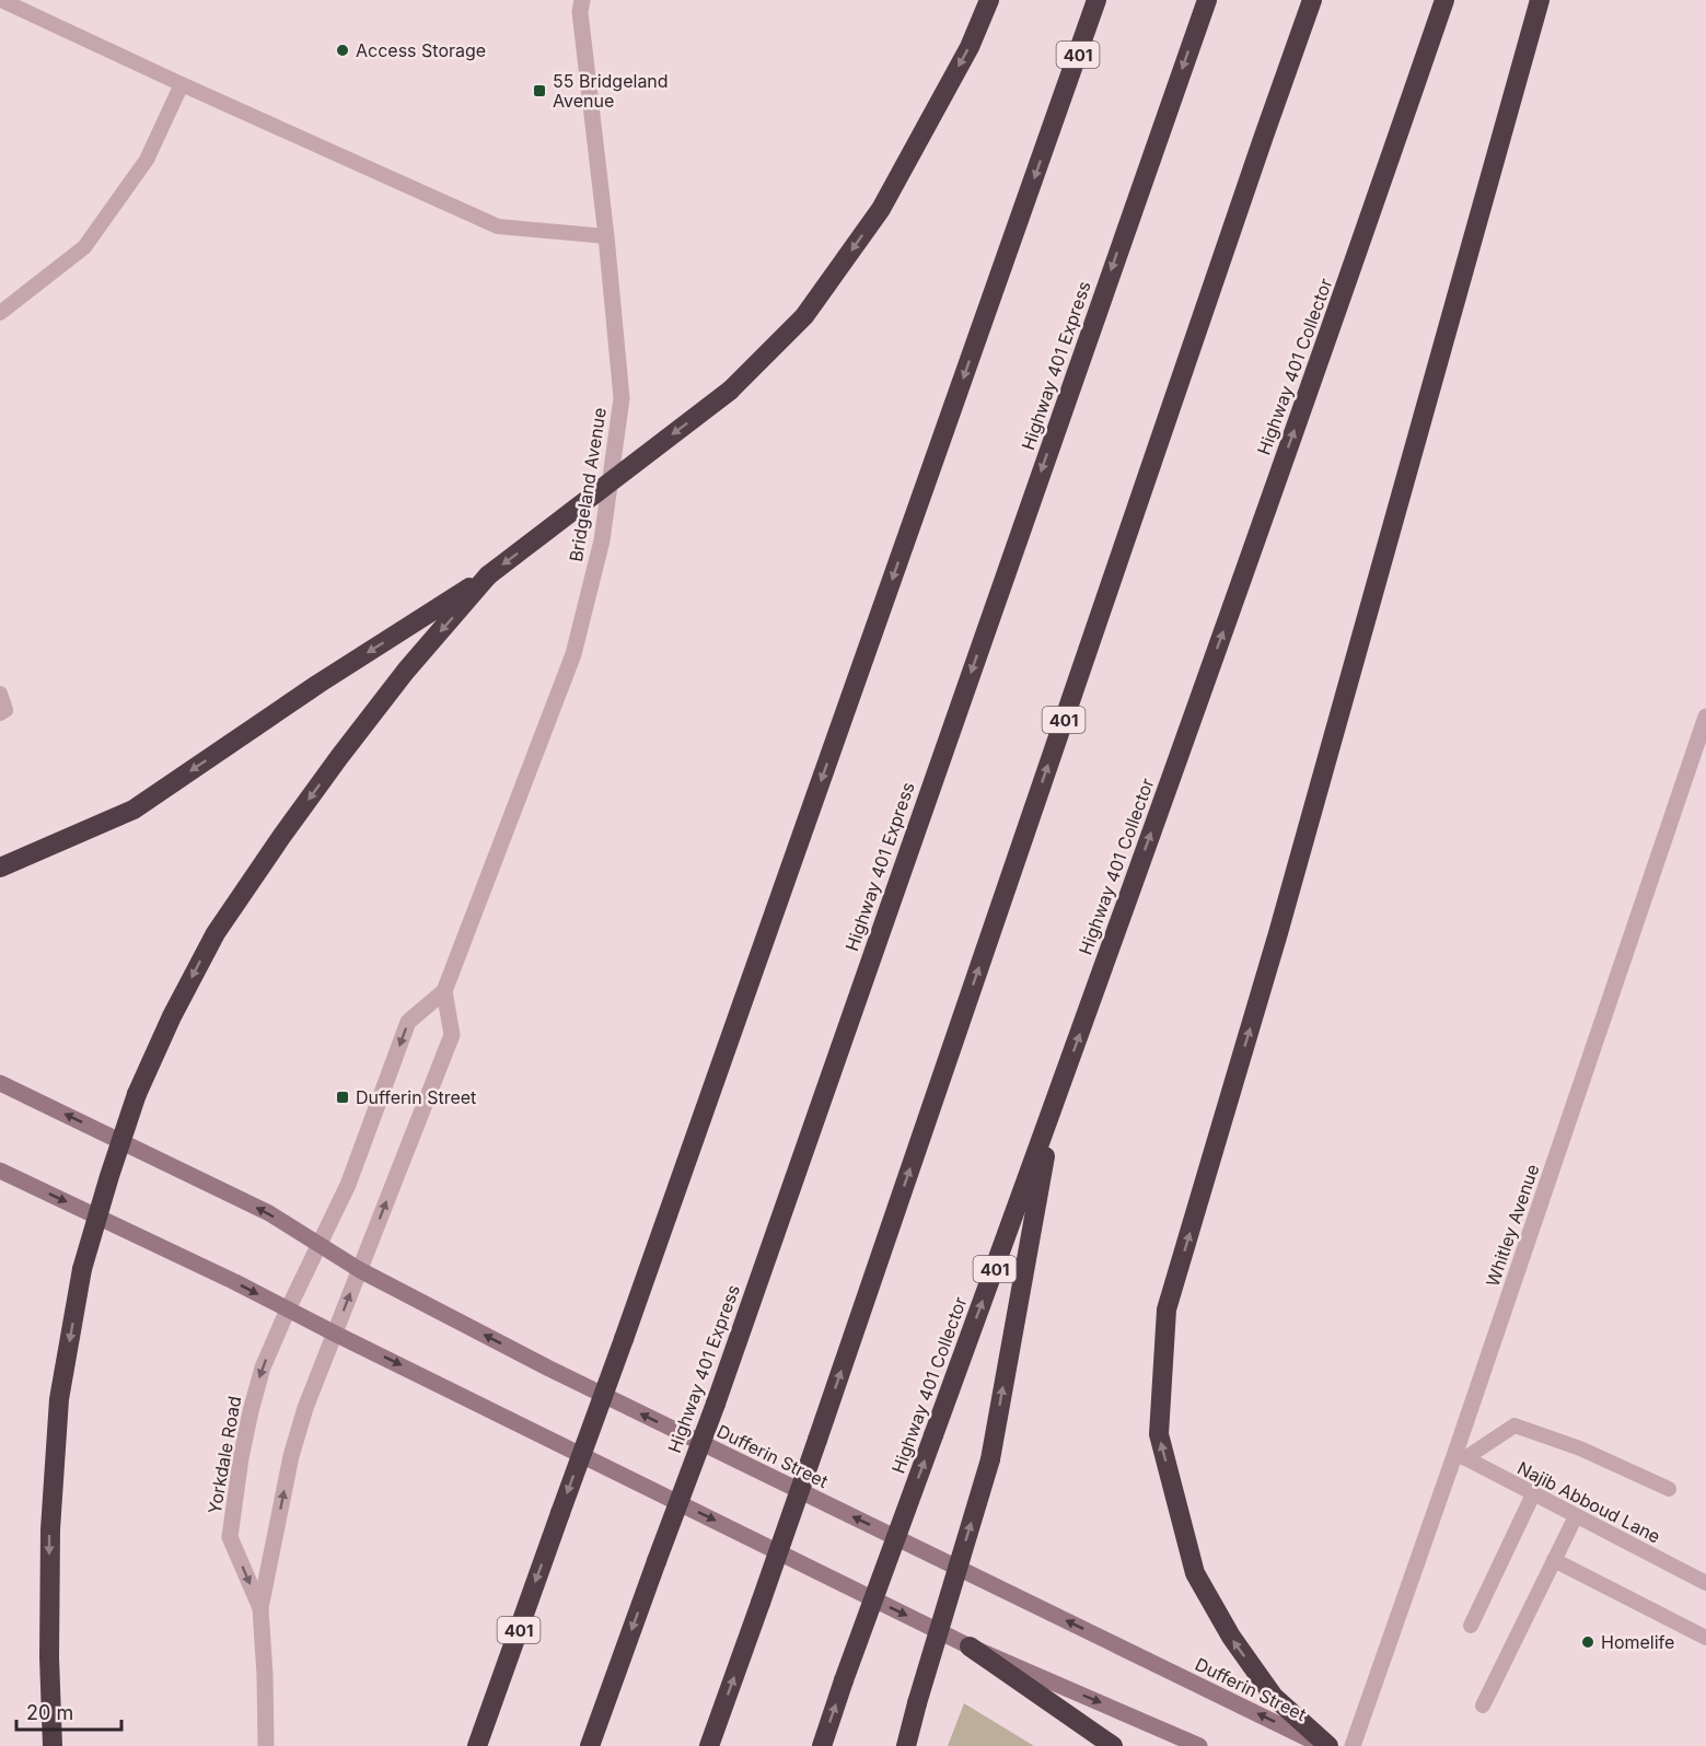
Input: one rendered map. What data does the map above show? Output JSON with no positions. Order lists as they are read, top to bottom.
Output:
{
  "streets": {
    "highway": ["401", "Highway 401 Express", "Highway 401 Collector"],
    "main road": ["Dufferin Street"],
    "street": ["Bridgeland Avenue", "Whitley Avenue", "Yorkdale Road"],
    "lane": ["Najib Abboud Lane"]
  },
  "crossings": [
    ["Bridgeland Avenue", "Yorkdale Road"],
    ["Bridgeland Avenue", "Dufferin Street"],
    ["Whitley Avenue", "Najib Abboud Lane"],
    ["Yorkdale Road", "Dufferin Street"]
  ],
  "places": {
    "other": ["Access Storage", "Homelife"],
    "transit": ["55 Bridgeland Avenue", "Dufferin Street"]
  },
  "scale_bar": "20 m"
}
